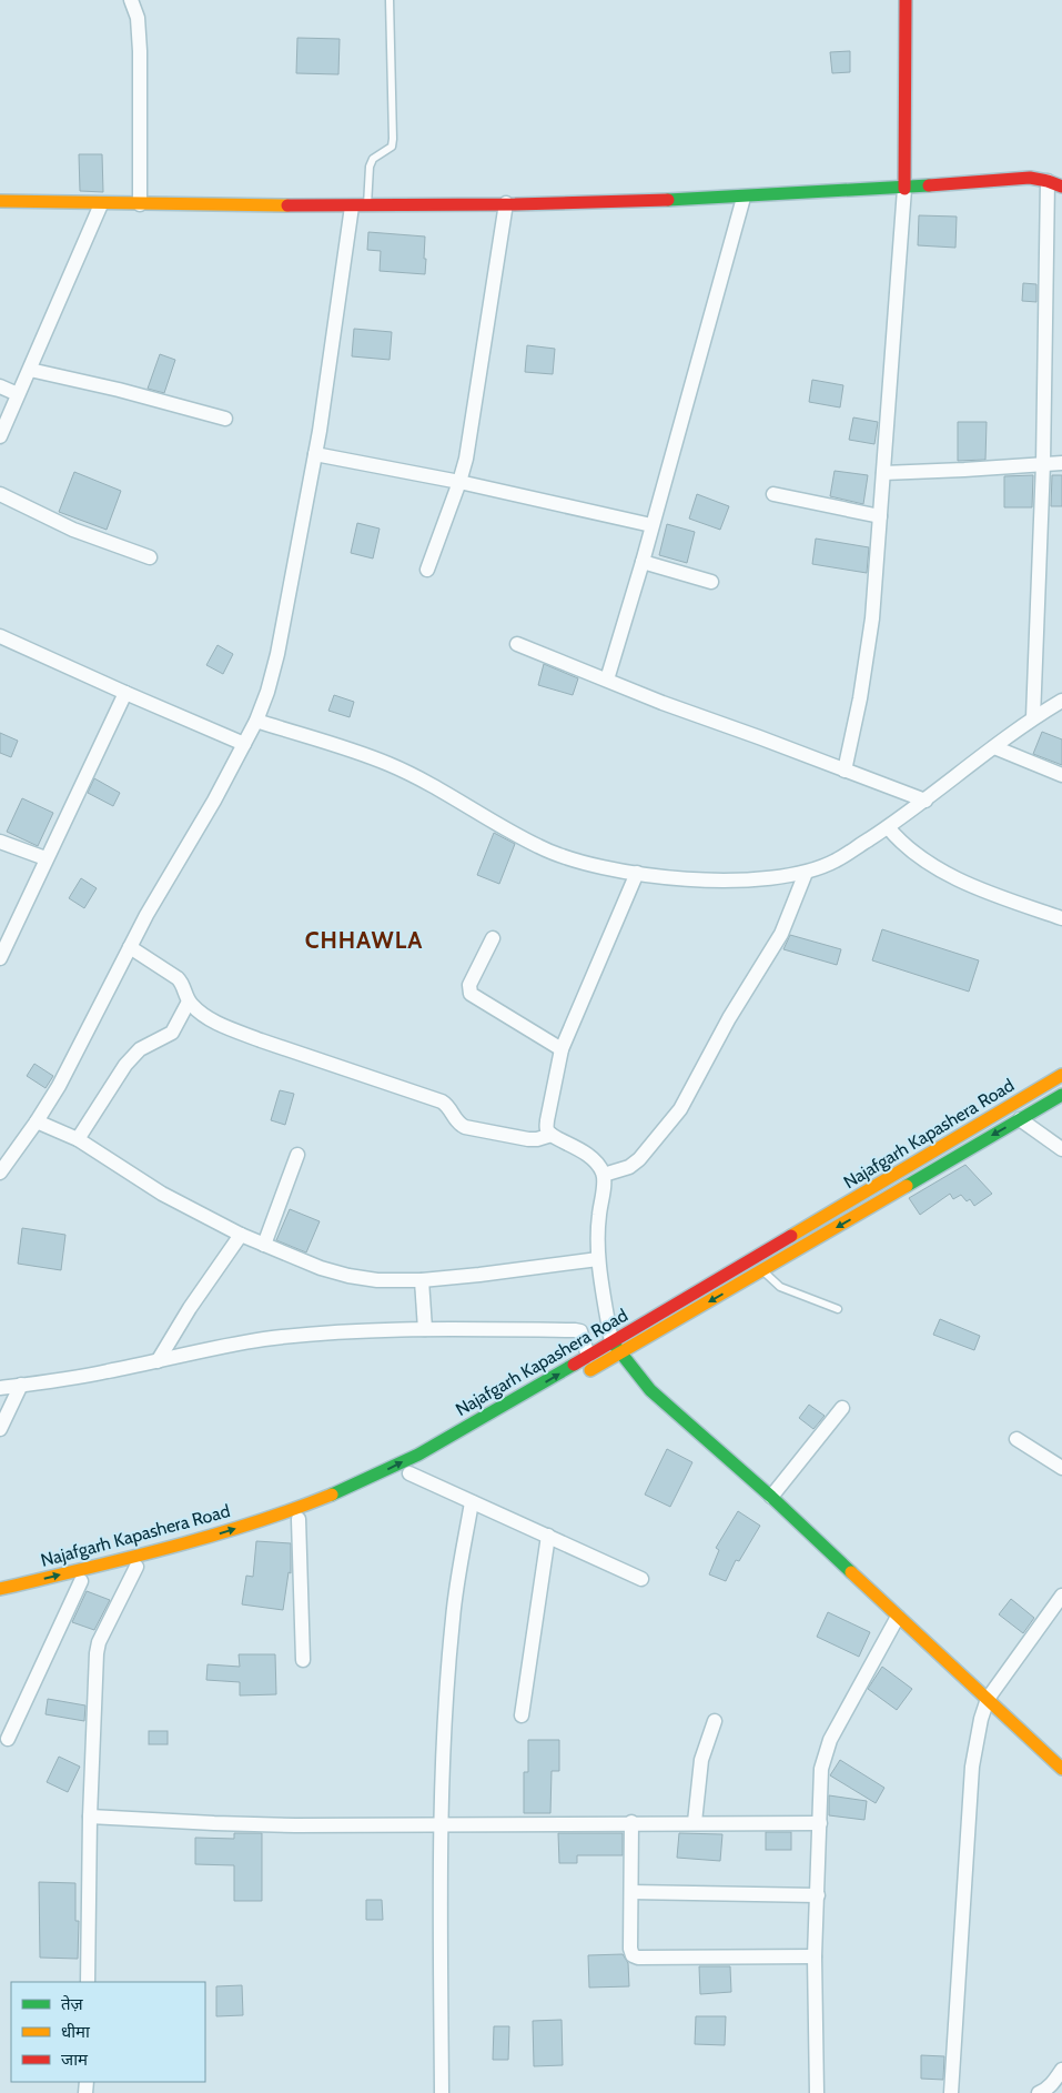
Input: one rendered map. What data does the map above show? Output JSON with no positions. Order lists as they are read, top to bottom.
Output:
{
  "streets": {
    "main road": ["Najafgarh Kapashera Road"]
  },
  "districts": ["CHHAWLA"],
  "legend": ["तेज़", "धीमा", "जाम"]
}
